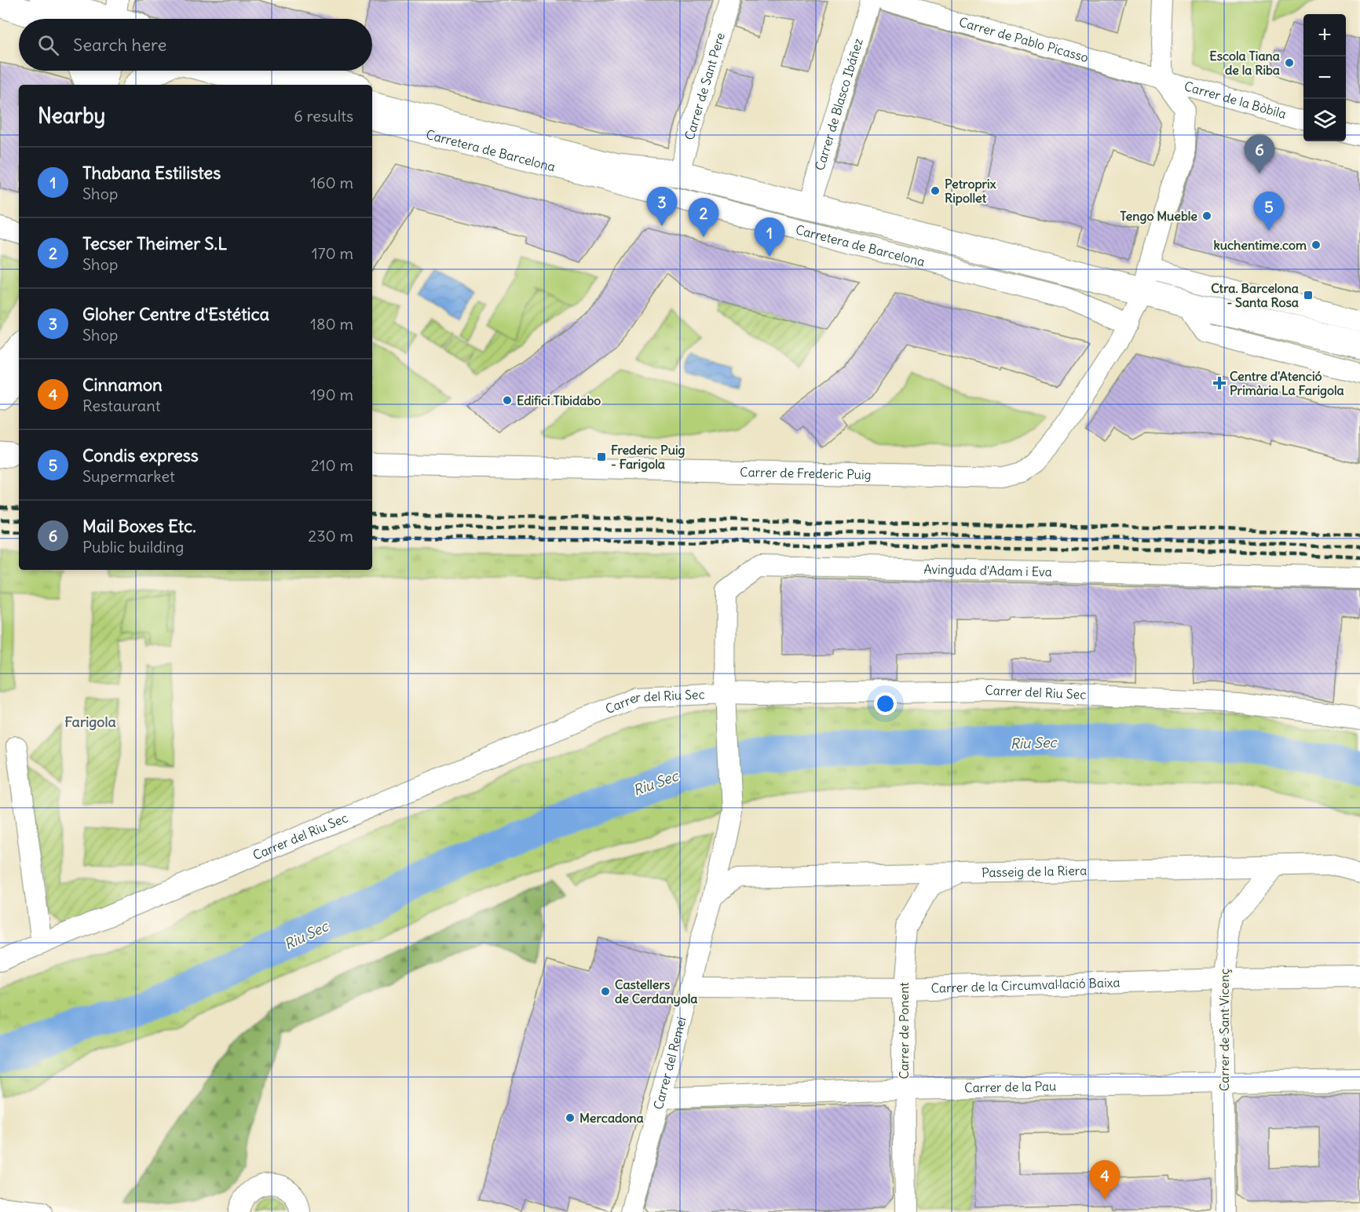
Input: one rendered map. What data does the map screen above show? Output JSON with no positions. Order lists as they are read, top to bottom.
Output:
{
  "streets": {
    "main road": ["Carretera de Barcelona"],
    "street": [
      "Carrer de Pablo Picasso",
      "Carrer de Sant Pere",
      "Carrer de la Bòbila",
      "Carrer de Blasco Ibáñez",
      "Carrer de Frederic Puig",
      "Avinguda d'Adam i Eva",
      "Carrer del Riu Sec",
      "Passeig de la Riera",
      "Carrer de la Circumval·lació Baixa",
      "Carrer de Sant Vicenç",
      "Carrer de Ponent",
      "Carrer del Remei",
      "Carrer de la Pau"
    ]
  },
  "crossings": [
    ["Carrer de Pablo Picasso", "Carrer de la Bòbila"],
    ["Carrer de Pablo Picasso", "Carrer de Frederic Puig"],
    ["Carrer de Sant Pere", "Carretera de Barcelona"],
    ["Carrer de la Bòbila", "Carrer de Frederic Puig"],
    ["Carrer de Blasco Ibáñez", "Carretera de Barcelona"],
    ["Carretera de Barcelona", "Carrer de Frederic Puig"],
    ["Avinguda d'Adam i Eva", "Carrer del Riu Sec"],
    ["Avinguda d'Adam i Eva", "Carrer del Remei"],
    ["Carrer del Riu Sec", "Carrer del Remei"],
    ["Passeig de la Riera", "Carrer de Sant Vicenç"],
    ["Passeig de la Riera", "Carrer de Ponent"],
    ["Passeig de la Riera", "Carrer del Remei"],
    ["Carrer de la Circumval·lació Baixa", "Carrer de Sant Vicenç"],
    ["Carrer de la Circumval·lació Baixa", "Carrer de Ponent"],
    ["Carrer de la Circumval·lació Baixa", "Carrer del Remei"],
    ["Carrer de Sant Vicenç", "Carrer de la Pau"],
    ["Carrer de Ponent", "Carrer de la Pau"],
    ["Carrer del Remei", "Carrer de la Pau"]
  ],
  "districts": ["Farigola"],
  "water": ["Riu Sec"],
  "places": {
    "other": [
      "Escola Tiana de la Riba",
      "Petroprix Ripollet",
      "Tengo Mueble",
      "kuchentime.com",
      "Edifici Tibidabo",
      "Castellers de Cerdanyola",
      "Mercadona"
    ],
    "transit": ["Ctra. Barcelona - Santa Rosa", "Frederic Puig - Farigola"],
    "health": ["Centre d'Atenció Primària La Farigola"]
  },
  "page": {
    "map_buttons": ["+", "−"],
    "search": "Search here",
    "heading": ["Nearby", "6 results"],
    "pins": [
      "6",
      "3",
      "5",
      "2",
      "1",
      "4"
    ],
    "list": [
      {
        "mark": "1",
        "name": "Thabana Estilistes",
        "note": "Shop",
        "value": "160 m"
      },
      {
        "mark": "2",
        "name": "Tecser Theimer S.L",
        "note": "Shop",
        "value": "170 m"
      },
      {
        "mark": "3",
        "name": "Gloher Centre d'Estética",
        "note": "Shop",
        "value": "180 m"
      },
      {
        "mark": "4",
        "name": "Cinnamon",
        "note": "Restaurant",
        "value": "190 m"
      },
      {
        "mark": "5",
        "name": "Condis express",
        "note": "Supermarket",
        "value": "210 m"
      },
      {
        "mark": "6",
        "name": "Mail Boxes Etc.",
        "note": "Public building",
        "value": "230 m"
      }
    ]
  }
}
